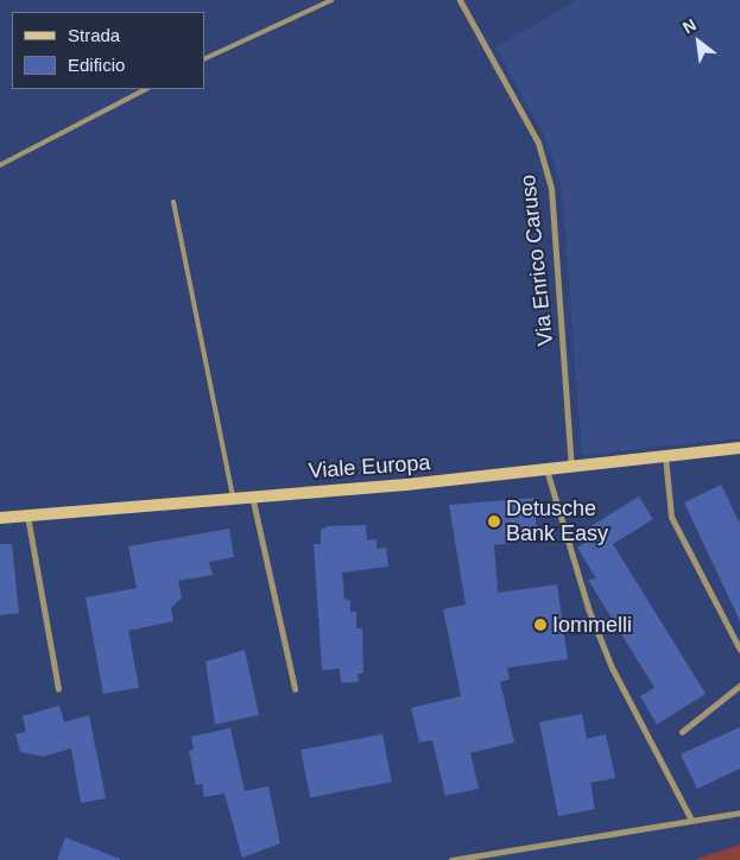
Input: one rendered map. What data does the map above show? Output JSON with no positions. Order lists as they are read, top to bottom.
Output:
{
  "streets": {
    "main road": ["Viale Europa"],
    "street": ["Via Enrico Caruso"]
  },
  "crossings": [
    ["Via Enrico Caruso", "Viale Europa"]
  ],
  "places": ["Detusche Bank Easy", "Iommelli"],
  "legend": ["Strada", "Edificio"],
  "north": "top left"
}
